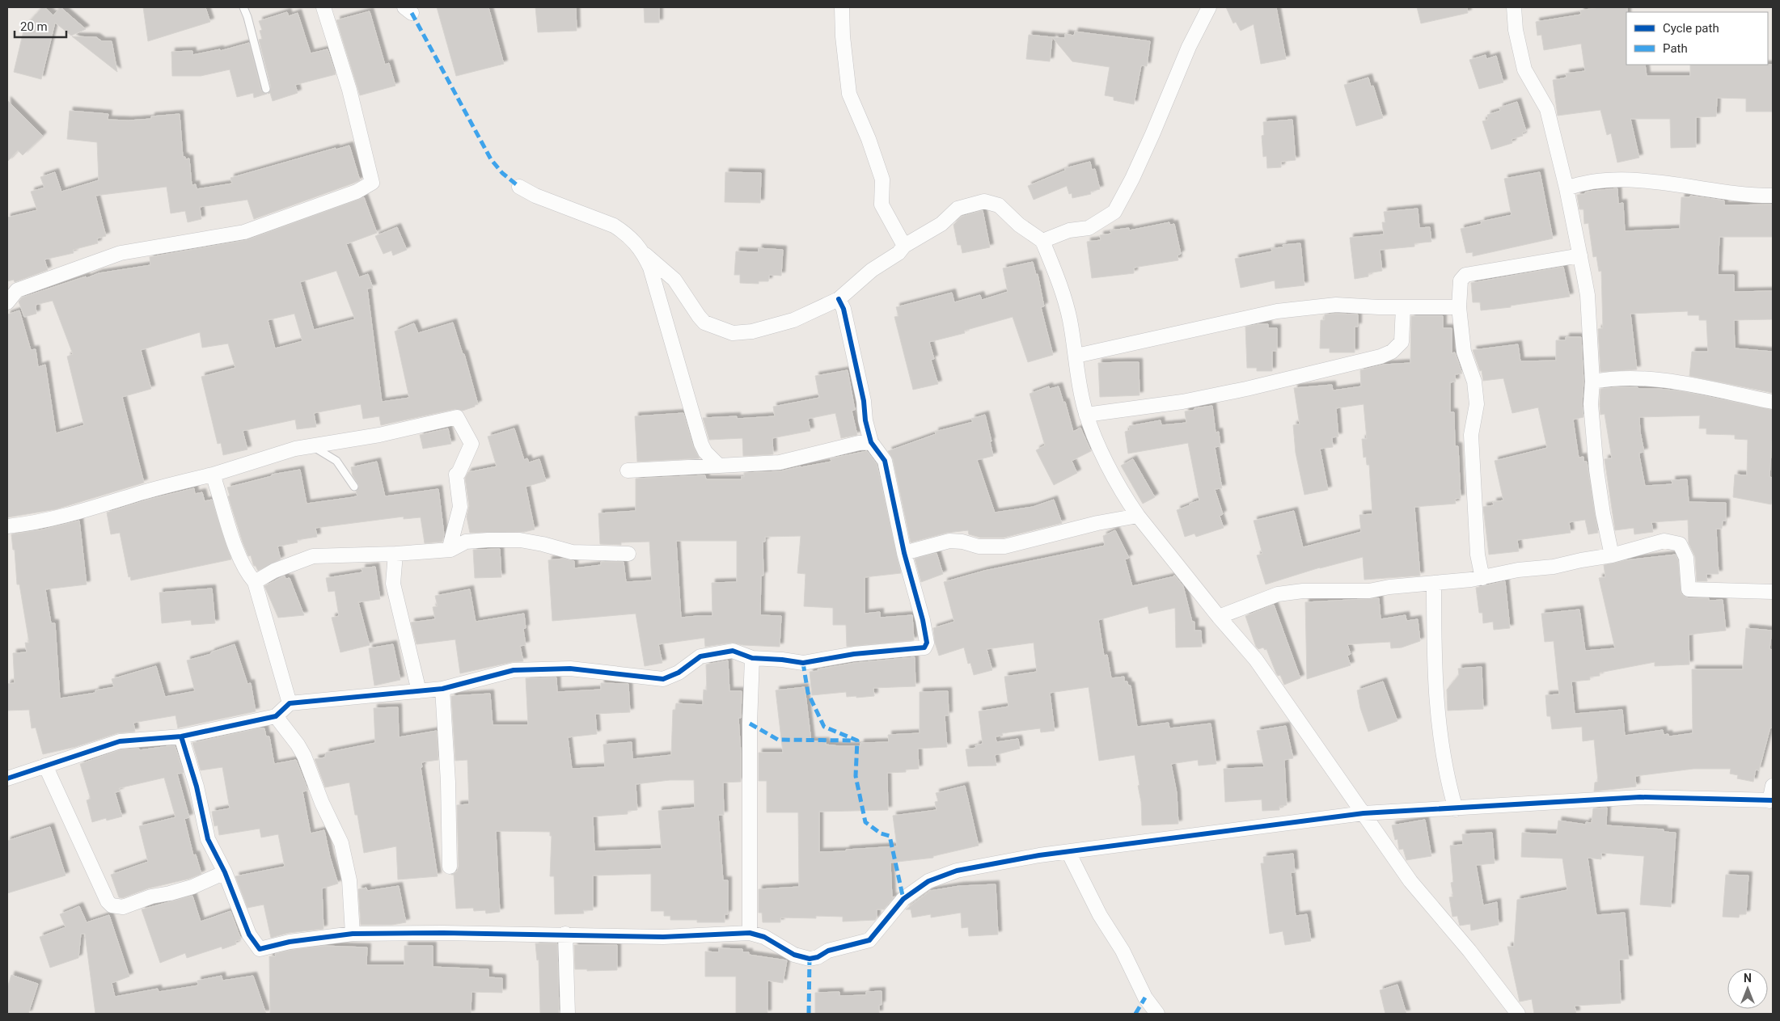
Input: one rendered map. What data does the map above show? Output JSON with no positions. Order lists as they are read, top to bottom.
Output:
{
  "legend": ["Cycle path", "Path"],
  "scale_bar": "20 m",
  "north": "top"
}
